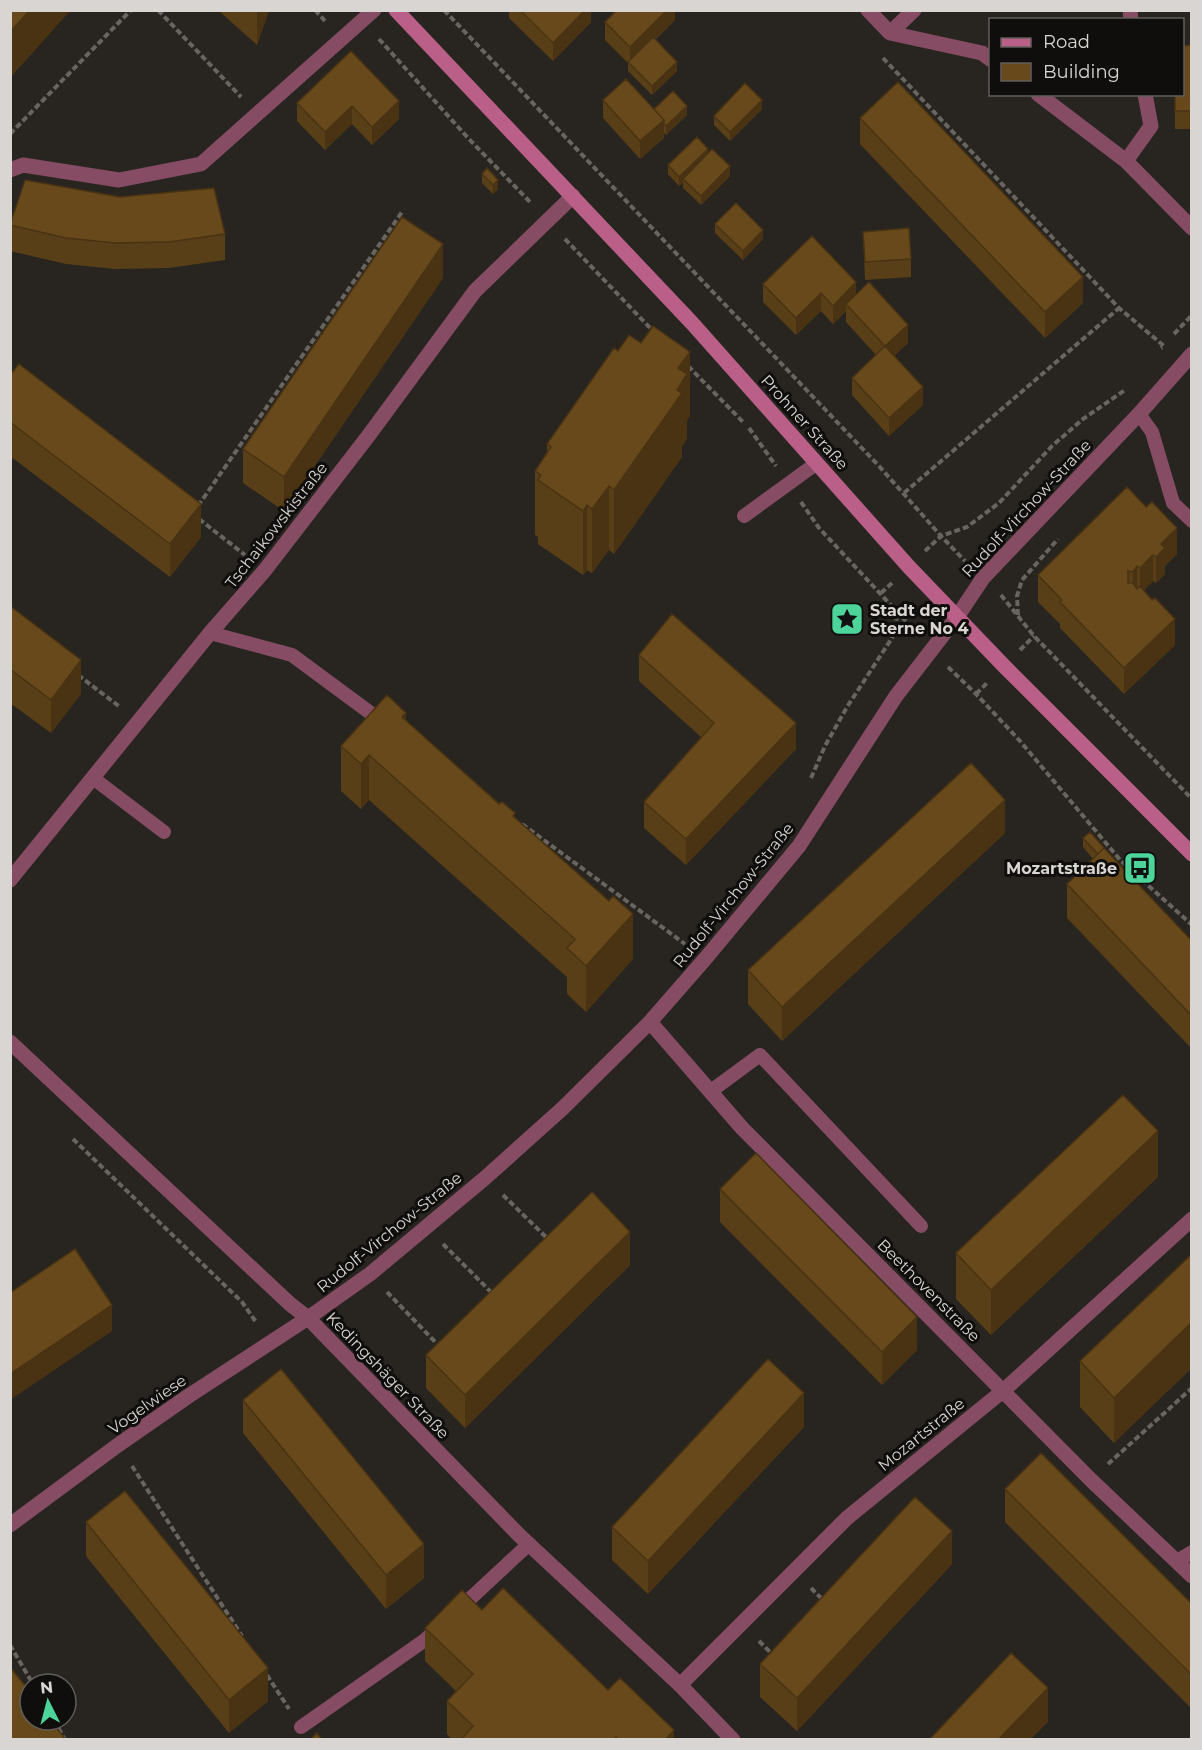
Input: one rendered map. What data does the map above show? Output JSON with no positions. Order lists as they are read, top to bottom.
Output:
{
  "streets": {
    "main road": ["Prohner Straße"],
    "street": [
      "Rudolf-Virchow-Straße",
      "Tschaikowskistraße",
      "Beethovenstraße",
      "Kedingshäger Straße",
      "Vogelwiese",
      "Mozartstraße"
    ]
  },
  "crossings": [
    ["Prohner Straße", "Rudolf-Virchow-Straße"],
    ["Prohner Straße", "Tschaikowskistraße"],
    ["Rudolf-Virchow-Straße", "Beethovenstraße"],
    ["Rudolf-Virchow-Straße", "Kedingshäger Straße"],
    ["Rudolf-Virchow-Straße", "Vogelwiese"],
    ["Beethovenstraße", "Mozartstraße"],
    ["Kedingshäger Straße", "Vogelwiese"],
    ["Kedingshäger Straße", "Mozartstraße"]
  ],
  "places": {
    "place": ["Stadt der Sterne No 4"],
    "bus stop": ["Mozartstraße"]
  },
  "legend": ["Road", "Building"],
  "north": "top"
}
